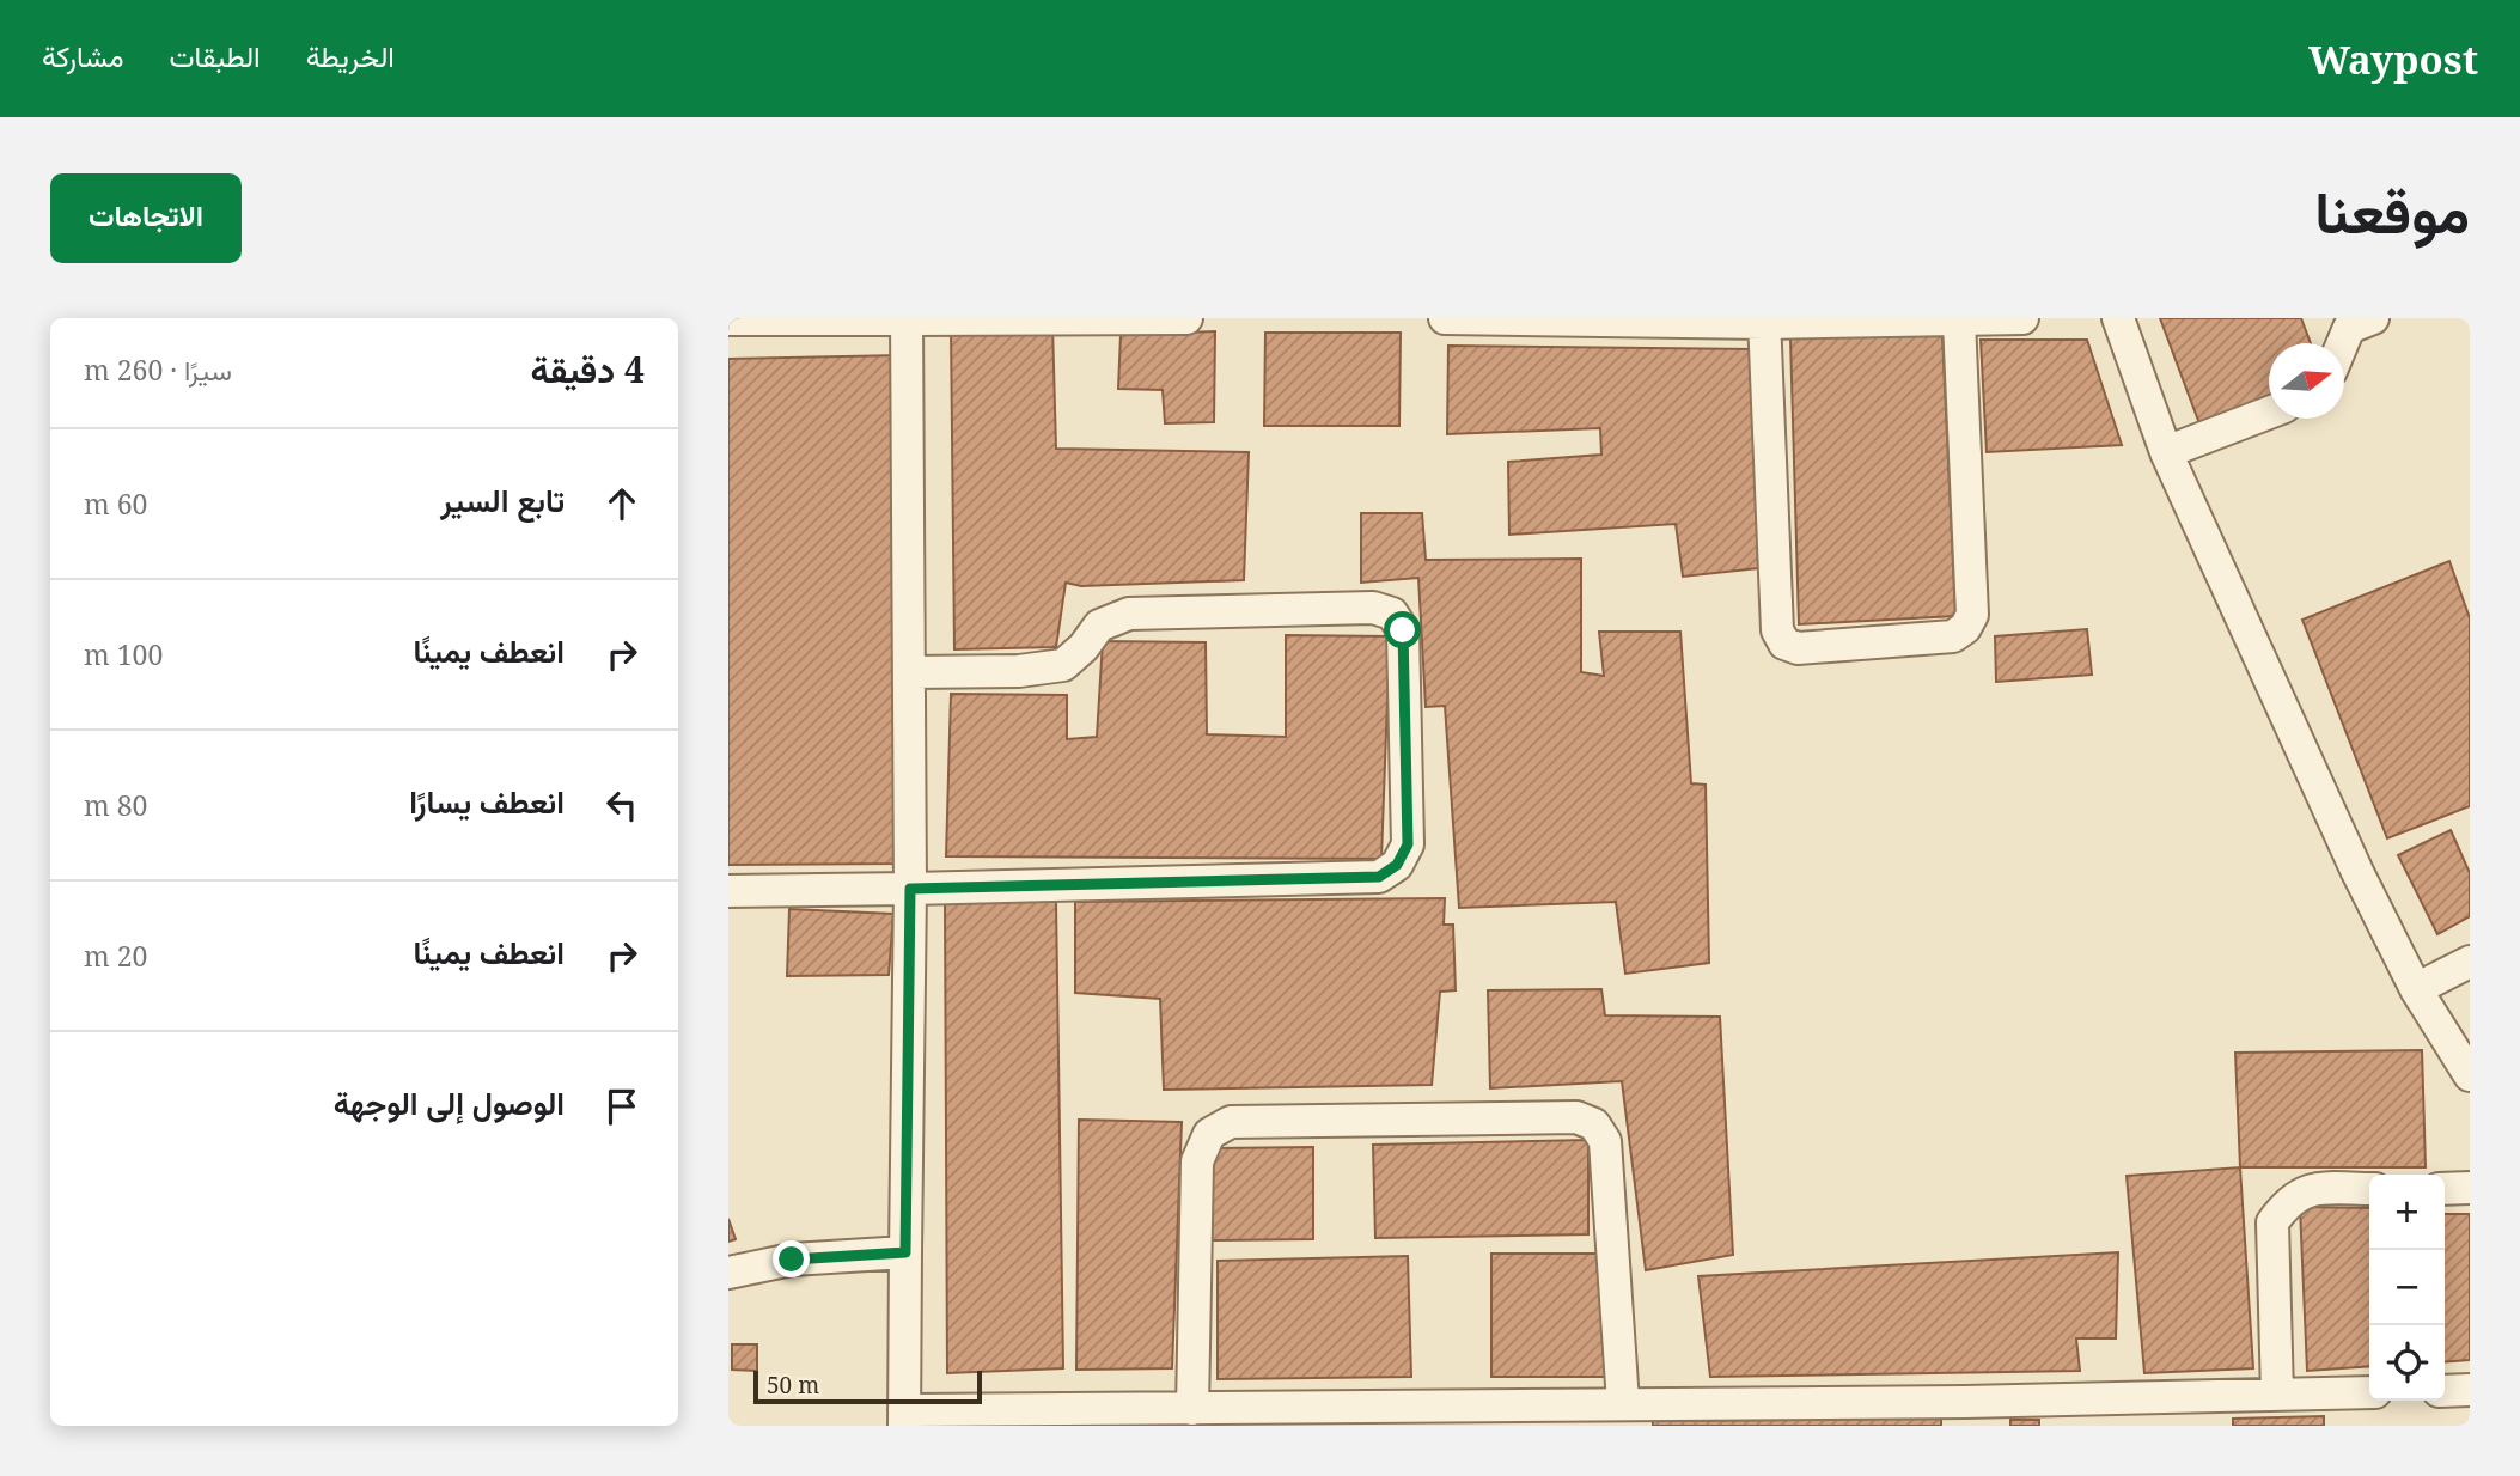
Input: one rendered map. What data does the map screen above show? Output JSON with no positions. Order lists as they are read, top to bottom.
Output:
{
  "scale_bar": "50 m",
  "north": "right",
  "page": {
    "header": "Waypost",
    "nav": ["الخريطة", "الطبقات", "مشاركة"],
    "title": "موقعنا",
    "buttons": "الاتجاهات",
    "heading": ["4 دقيقة", "سيرًا · 260 m"],
    "list": [
      ["تابع السير", "60 m"],
      ["انعطف يمينًا", "100 m"],
      ["انعطف يسارًا", "80 m"],
      ["انعطف يمينًا", "20 m"],
      "الوصول إلى الوجهة"
    ],
    "map_buttons": ["+", "−"],
    "scale": "50 m"
  }
}
